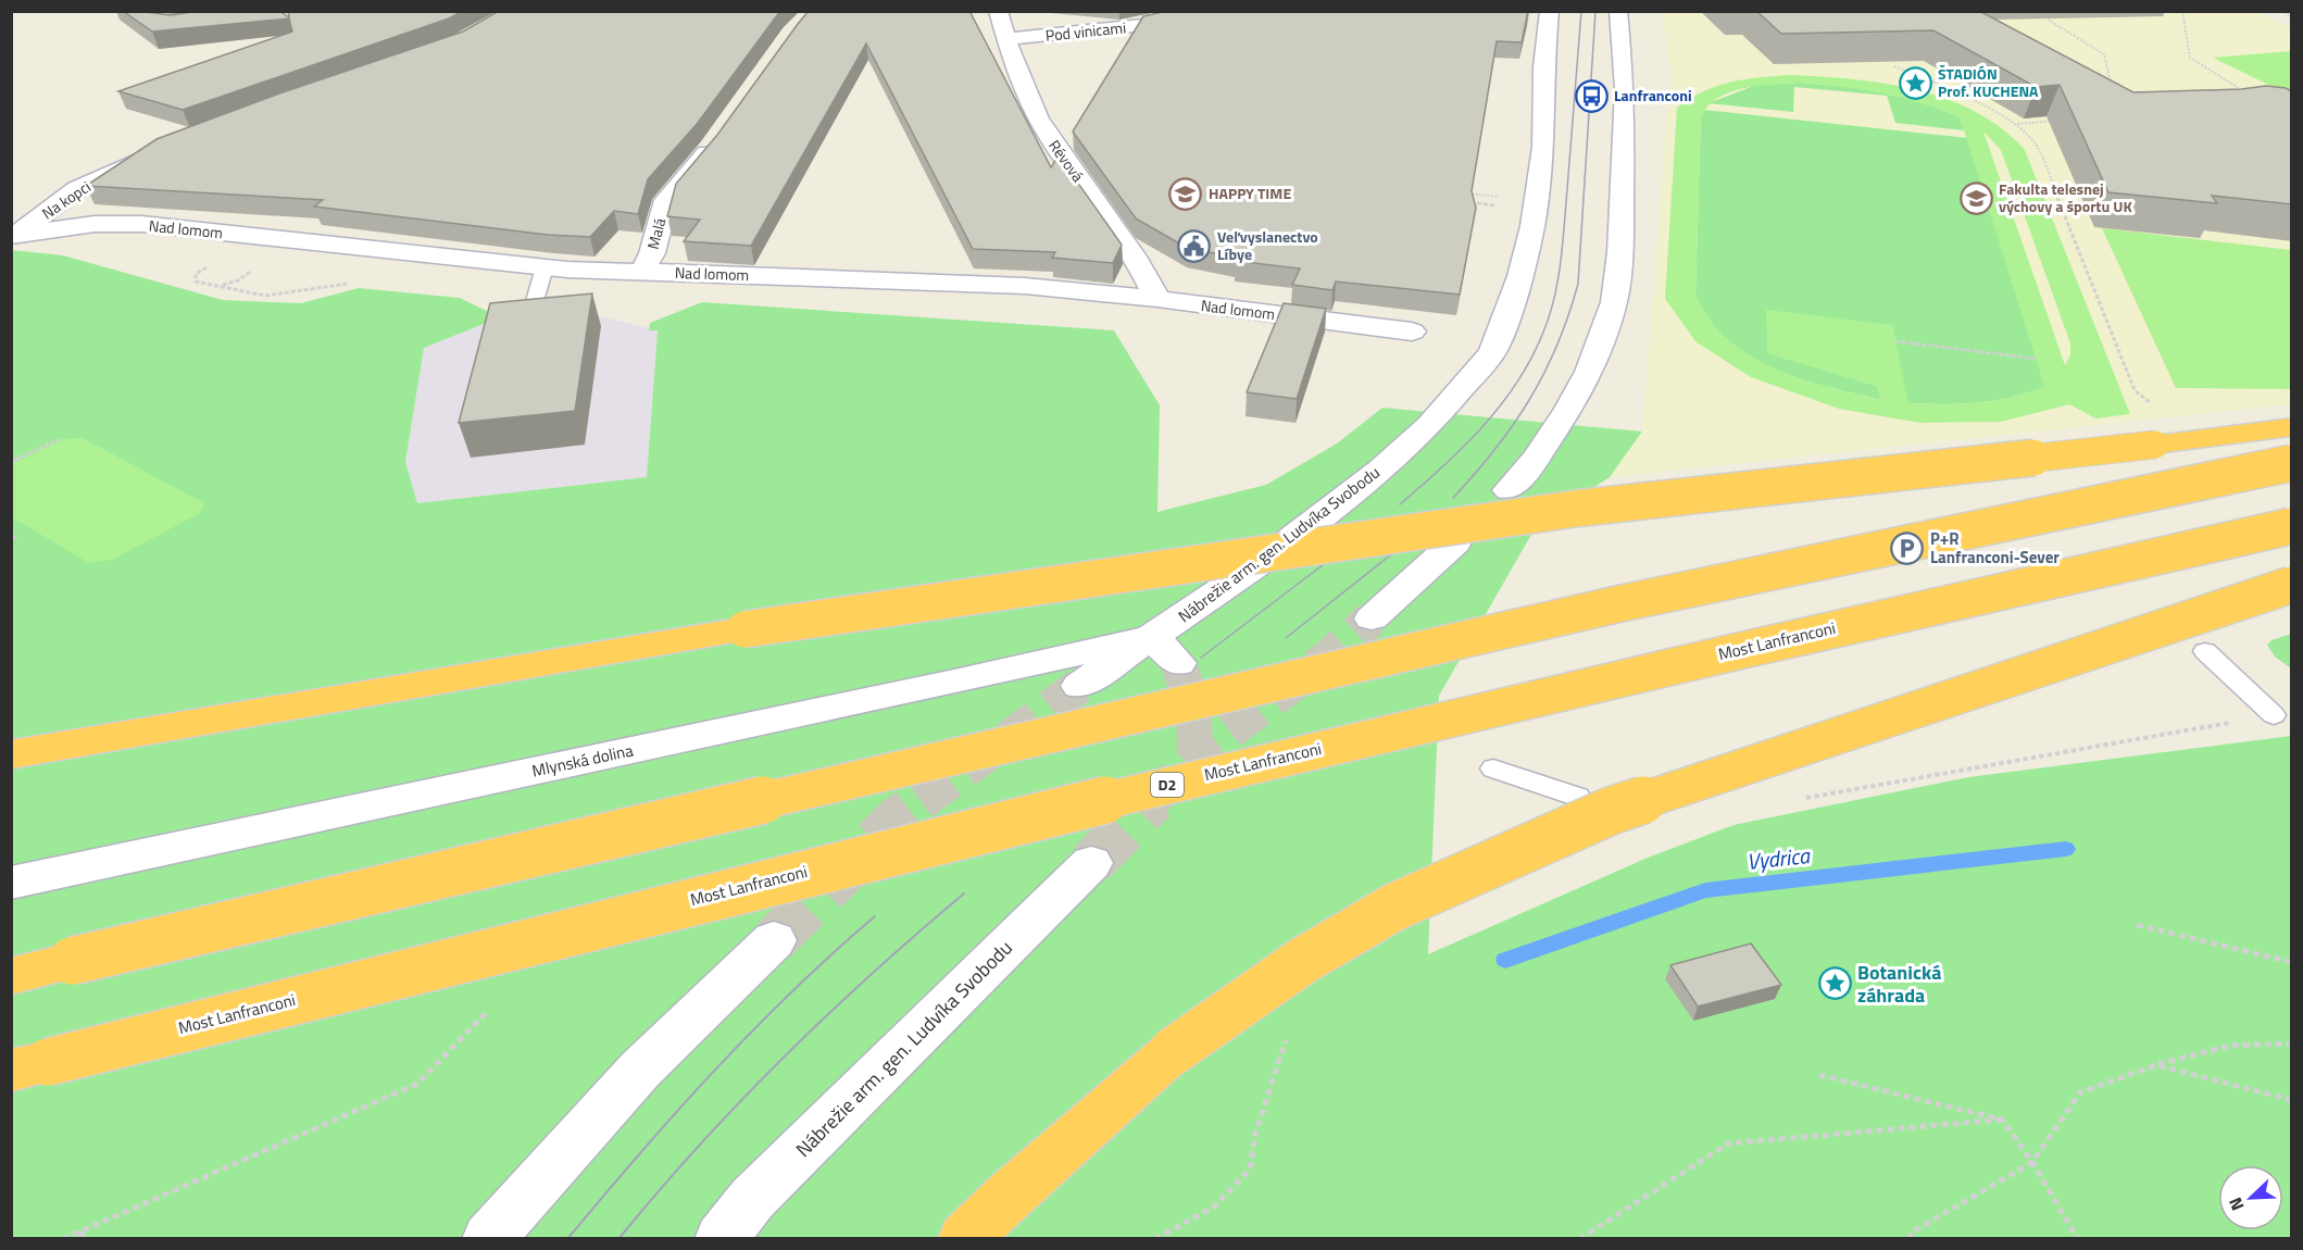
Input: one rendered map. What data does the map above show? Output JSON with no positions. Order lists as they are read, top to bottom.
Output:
{
  "streets": {
    "highway": ["Most Lanfranconi", "D2"],
    "main road": [
      "Pod vinicami",
      "Révová",
      "Na kopci",
      "Nad lomom",
      "Malá",
      "Nábrežie arm. gen. Ludvíka Svobodu",
      "Mlynská dolina"
    ]
  },
  "crossings": [
    ["Pod vinicami", "Révová"],
    ["Révová", "Nad lomom"],
    ["Na kopci", "Nad lomom"],
    ["Nad lomom", "Malá"],
    ["Nábrežie arm. gen. Ludvíka Svobodu", "Mlynská dolina"]
  ],
  "water": ["Vydrica"],
  "places": {
    "place": ["ŠTADIÓN Prof. KUCHENA", "Botanická záhrada"],
    "bus stop": ["Lanfranconi"],
    "school or university": ["HAPPY TIME", "Fakulta telesnej výchovy a športu UK"],
    "public building": ["Veľvyslanectvo Líbye"],
    "parking": ["P+R Lanfranconi-Sever"]
  },
  "north": "bottom left"
}
